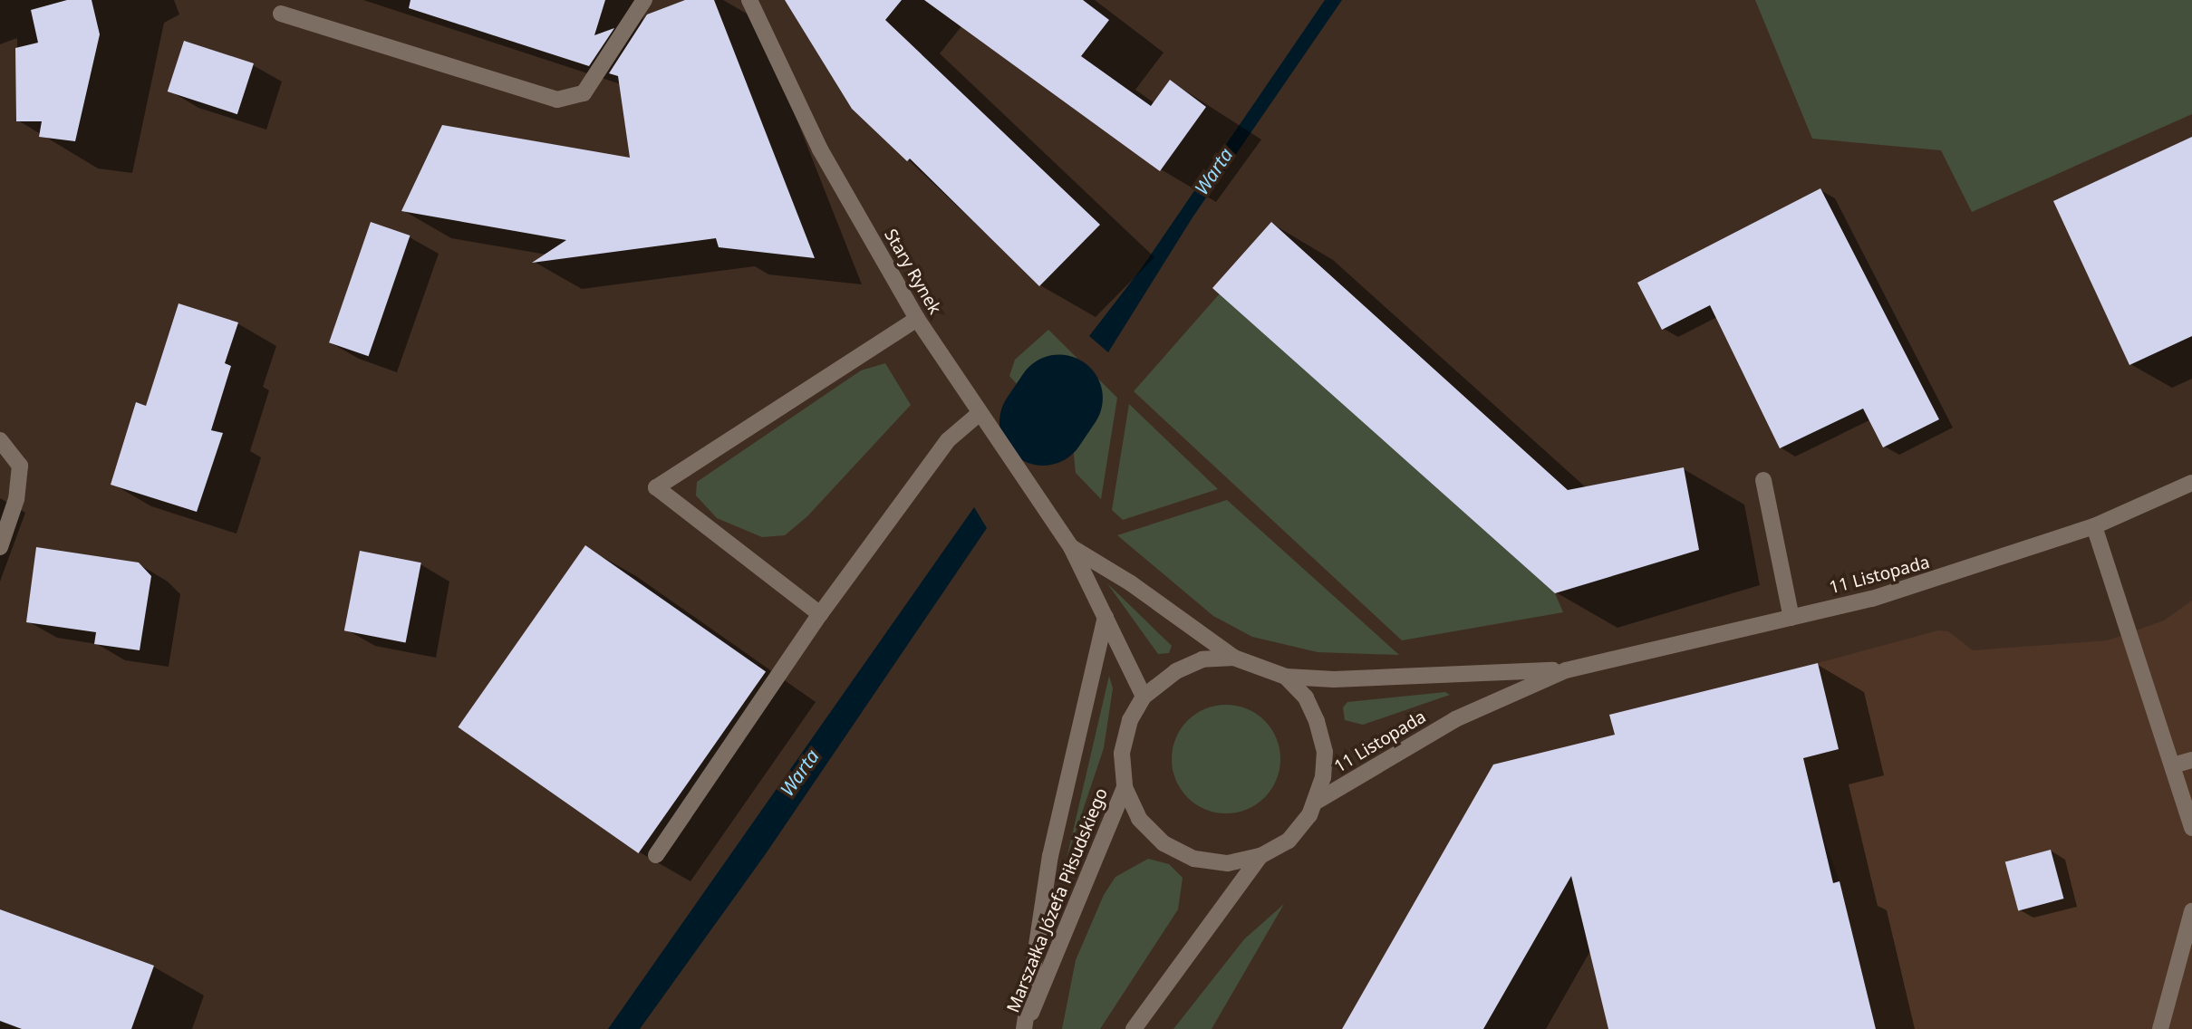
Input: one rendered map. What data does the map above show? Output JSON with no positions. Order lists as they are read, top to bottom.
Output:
{
  "streets": {
    "street": ["Stary Rynek", "11 Listopada", "Marszałka Józefa Piłsudskiego"]
  },
  "crossings": [
    ["Stary Rynek", "11 Listopada"],
    ["Stary Rynek", "Marszałka Józefa Piłsudskiego"],
    ["11 Listopada", "Marszałka Józefa Piłsudskiego"]
  ],
  "water": ["Warta"]
}
